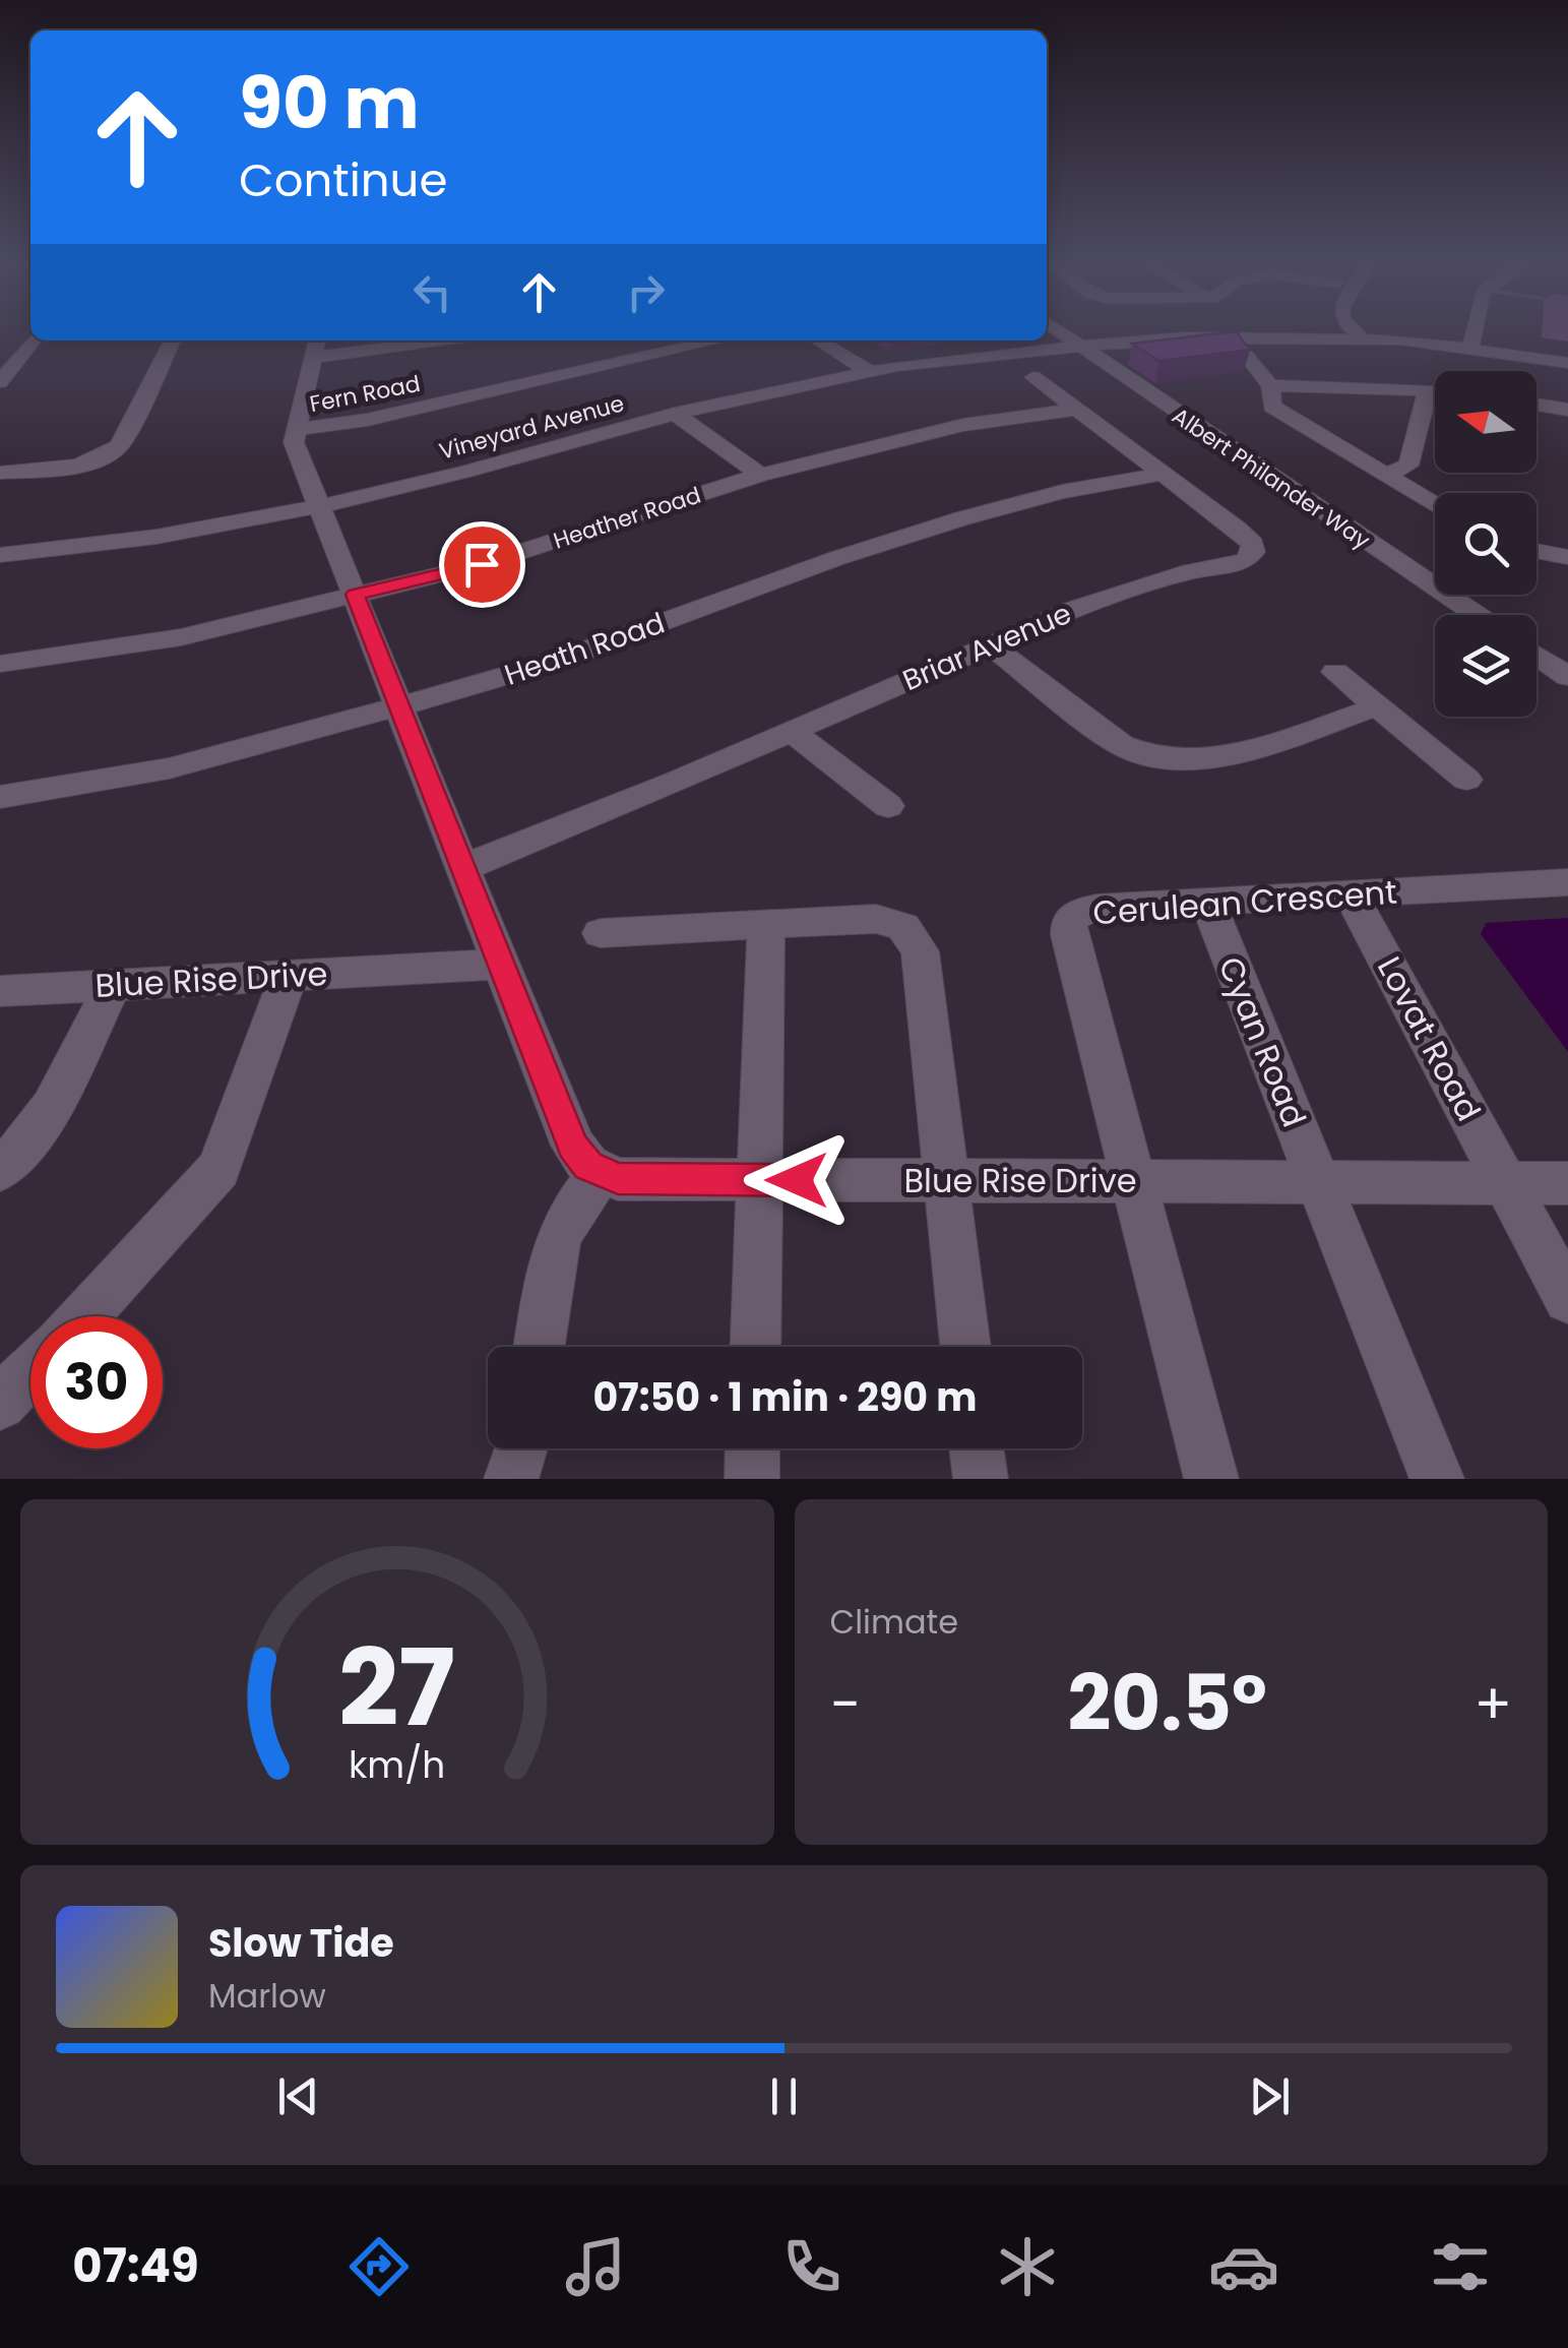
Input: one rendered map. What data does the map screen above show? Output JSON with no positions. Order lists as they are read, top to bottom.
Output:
{
  "streets": {
    "street": [
      "Fern Road",
      "Vineyard Avenue",
      "Albert Philander Way",
      "Heather Road",
      "Briar Avenue",
      "Heath Road",
      "Cerulean Crescent",
      "Blue Rise Drive",
      "Lovat Road",
      "Cyan Road"
    ]
  },
  "crossings": [
    ["Vineyard Avenue", "Albert Philander Way"],
    ["Heather Road", "Briar Avenue"],
    ["Briar Avenue", "Heath Road"],
    ["Cerulean Crescent", "Blue Rise Drive"],
    ["Cerulean Crescent", "Lovat Road"],
    ["Cerulean Crescent", "Cyan Road"],
    ["Blue Rise Drive", "Lovat Road"],
    ["Blue Rise Drive", "Cyan Road"]
  ],
  "north": "left",
  "page": {
    "turn": ["90 m", "Continue"],
    "limit": "30",
    "trip": "07:50 · 1 min · 290 m",
    "tile": "Climate",
    "heat": ["−", "20.5°", "+"],
    "song": ["Slow Tide", "Marlow"],
    "tabs": "07:49",
    "gauge": ["27", "km/h"]
  }
}
